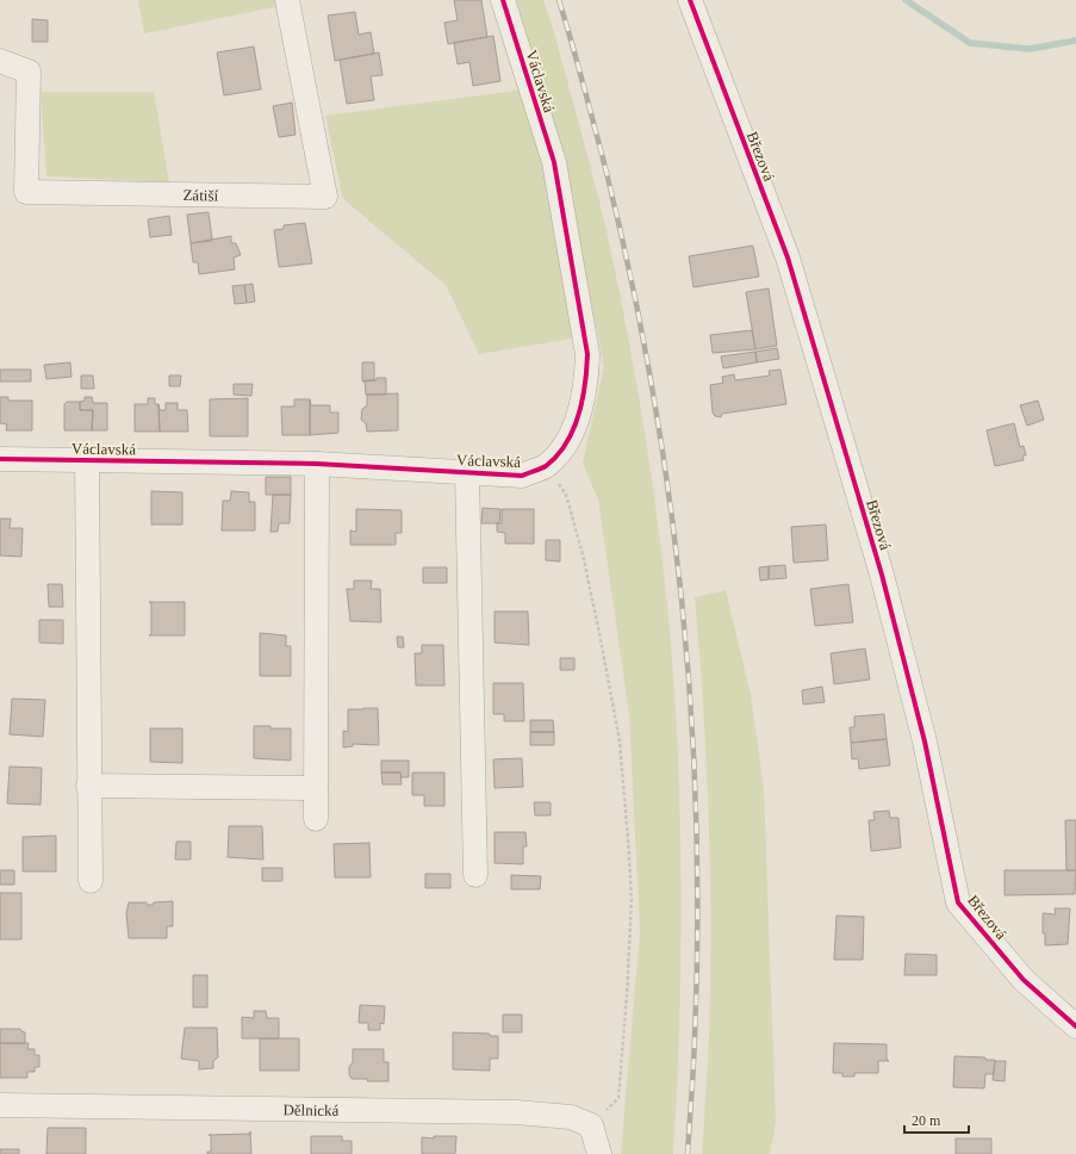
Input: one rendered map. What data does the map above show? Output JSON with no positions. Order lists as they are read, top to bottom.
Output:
{
  "streets": {
    "street": [
      "Václavská",
      "Březová",
      "Zátiší",
      "Dělnická"
    ]
  },
  "scale_bar": "20 m"
}
